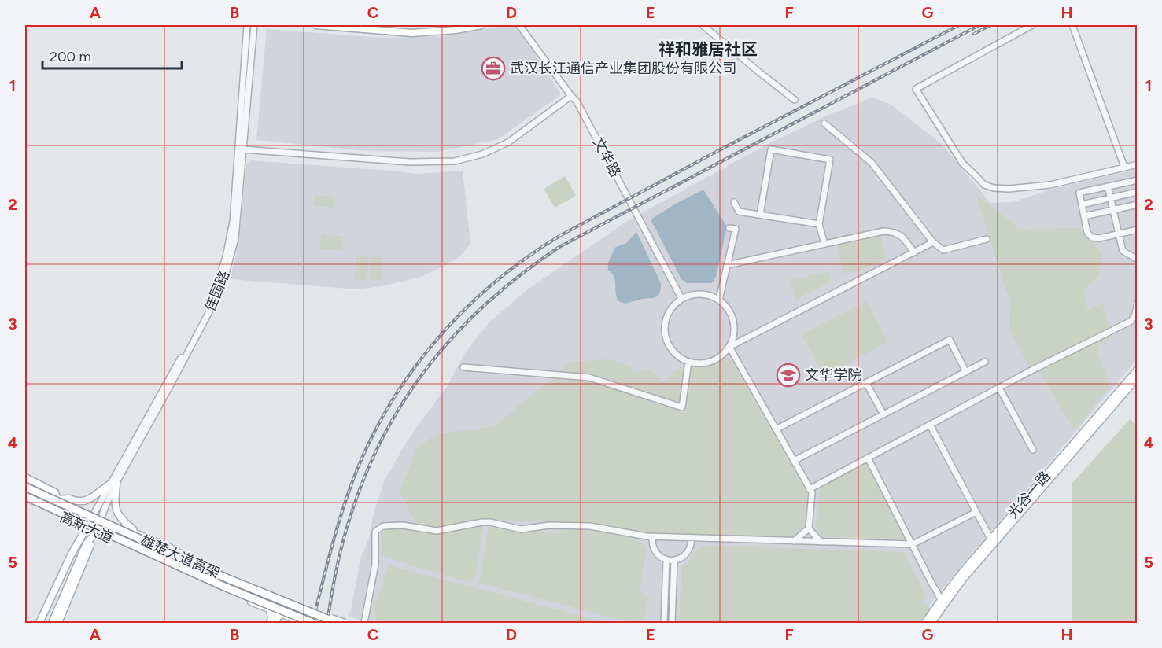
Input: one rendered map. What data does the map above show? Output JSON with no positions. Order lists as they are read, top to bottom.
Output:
{
  "streets": {
    "highway": ["雄楚大道高架"],
    "main road": ["光谷一路", "高新大道"],
    "street": ["文华路", "佳园路"]
  },
  "crossings": [
    ["佳园路", "高新大道"],
    ["高新大道", "雄楚大道高架"]
  ],
  "districts": ["祥和雅居社区"],
  "places": {
    "office": ["武汉长江通信产业集团股份有限公司"],
    "school or university": ["文华学院"]
  },
  "scale_bar": "200 m",
  "grid": {
    "columns": [
      "A",
      "B",
      "C",
      "D",
      "E",
      "F",
      "G",
      "H"
    ],
    "rows": [
      "1",
      "2",
      "3",
      "4",
      "5"
    ]
  }
}
